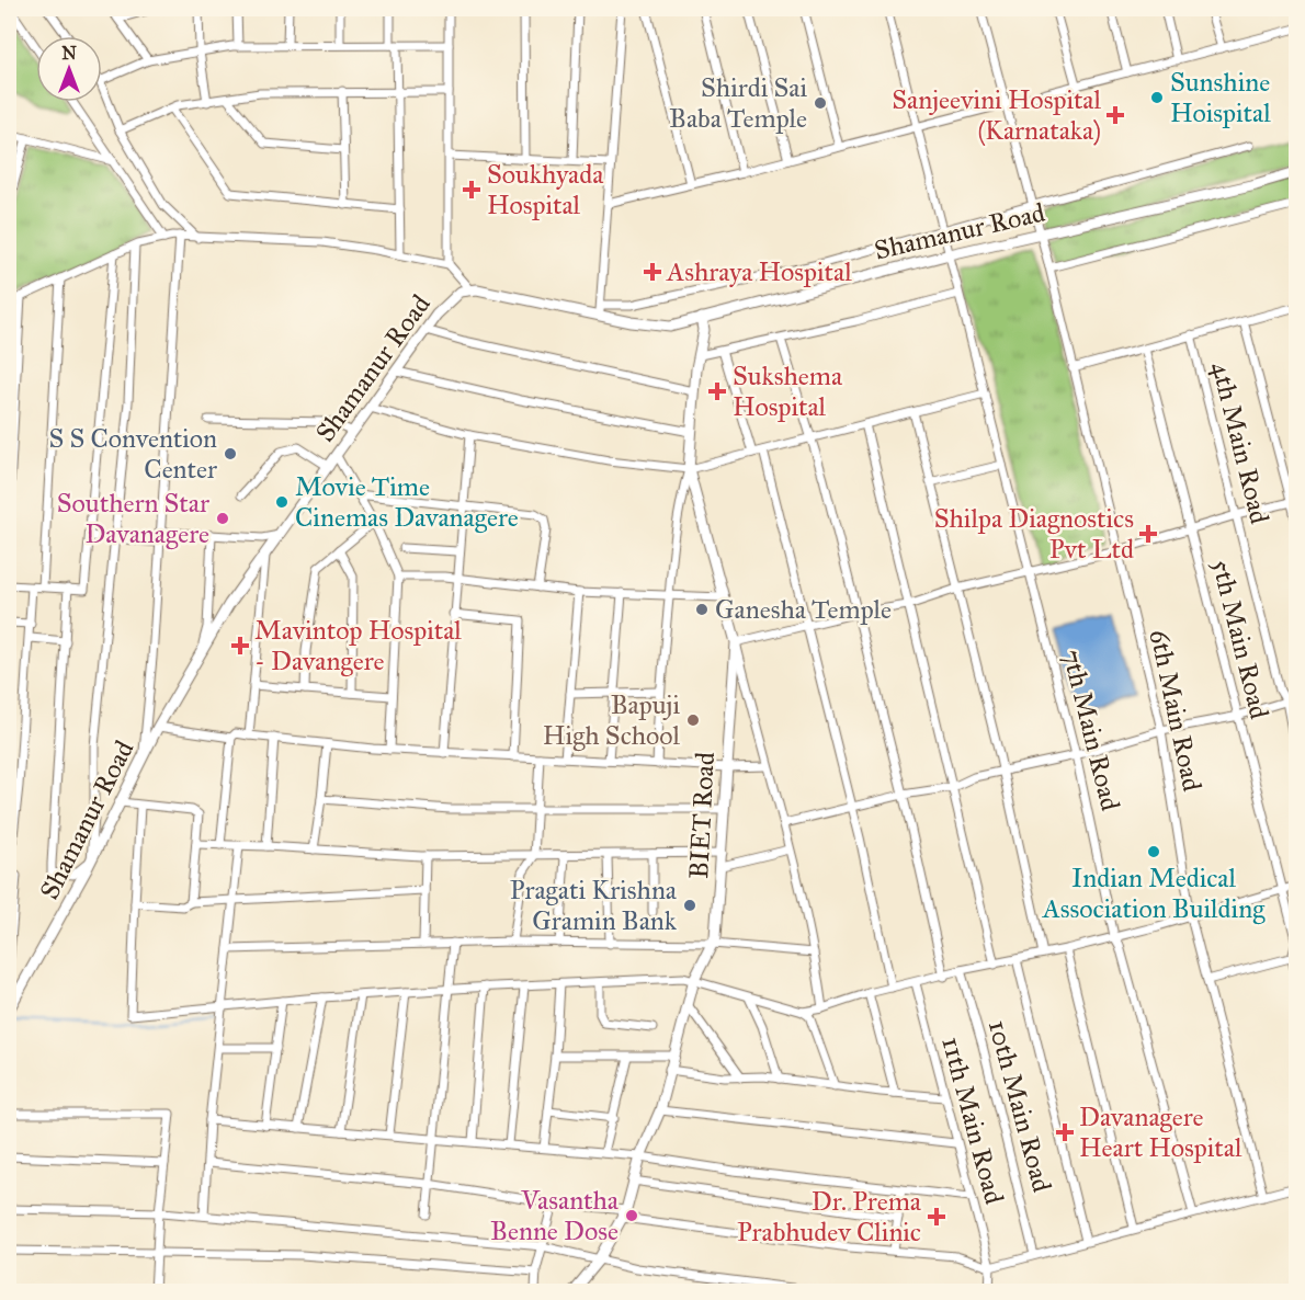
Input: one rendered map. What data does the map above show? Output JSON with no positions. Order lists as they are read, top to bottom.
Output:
{
  "streets": {
    "main road": ["Shamanur Road", "BIET Road"],
    "street": [
      "4th Main Road",
      "5th Main Road",
      "6th Main Road",
      "7th Main Road",
      "10th Main Road",
      "11th Main Road"
    ]
  },
  "crossings": [
    ["Shamanur Road", "6th Main Road"],
    ["Shamanur Road", "7th Main Road"],
    ["Shamanur Road", "BIET Road"]
  ],
  "places": {
    "other": [
      "Sunshine Hoispital",
      "Shirdi Sai Baba Temple",
      "S S Convention Center",
      "Movie Time Cinemas Davanagere",
      "Southern Star Davanagere",
      "Ganesha Temple",
      "Bapuji High School",
      "Indian Medical Association Building",
      "Pragati Krishna Gramin Bank",
      "Vasantha Benne Dose"
    ],
    "health": [
      "Sanjeevini Hospital (Karnataka)",
      "Soukhyada Hospital",
      "Ashraya Hospital",
      "Sukshema Hospital",
      "Shilpa Diagnostics Pvt Ltd",
      "Mavintop Hospital - Davangere",
      "Davanagere Heart Hospital",
      "Dr. Prema Prabhudev Clinic"
    ]
  },
  "north": "top"
}
